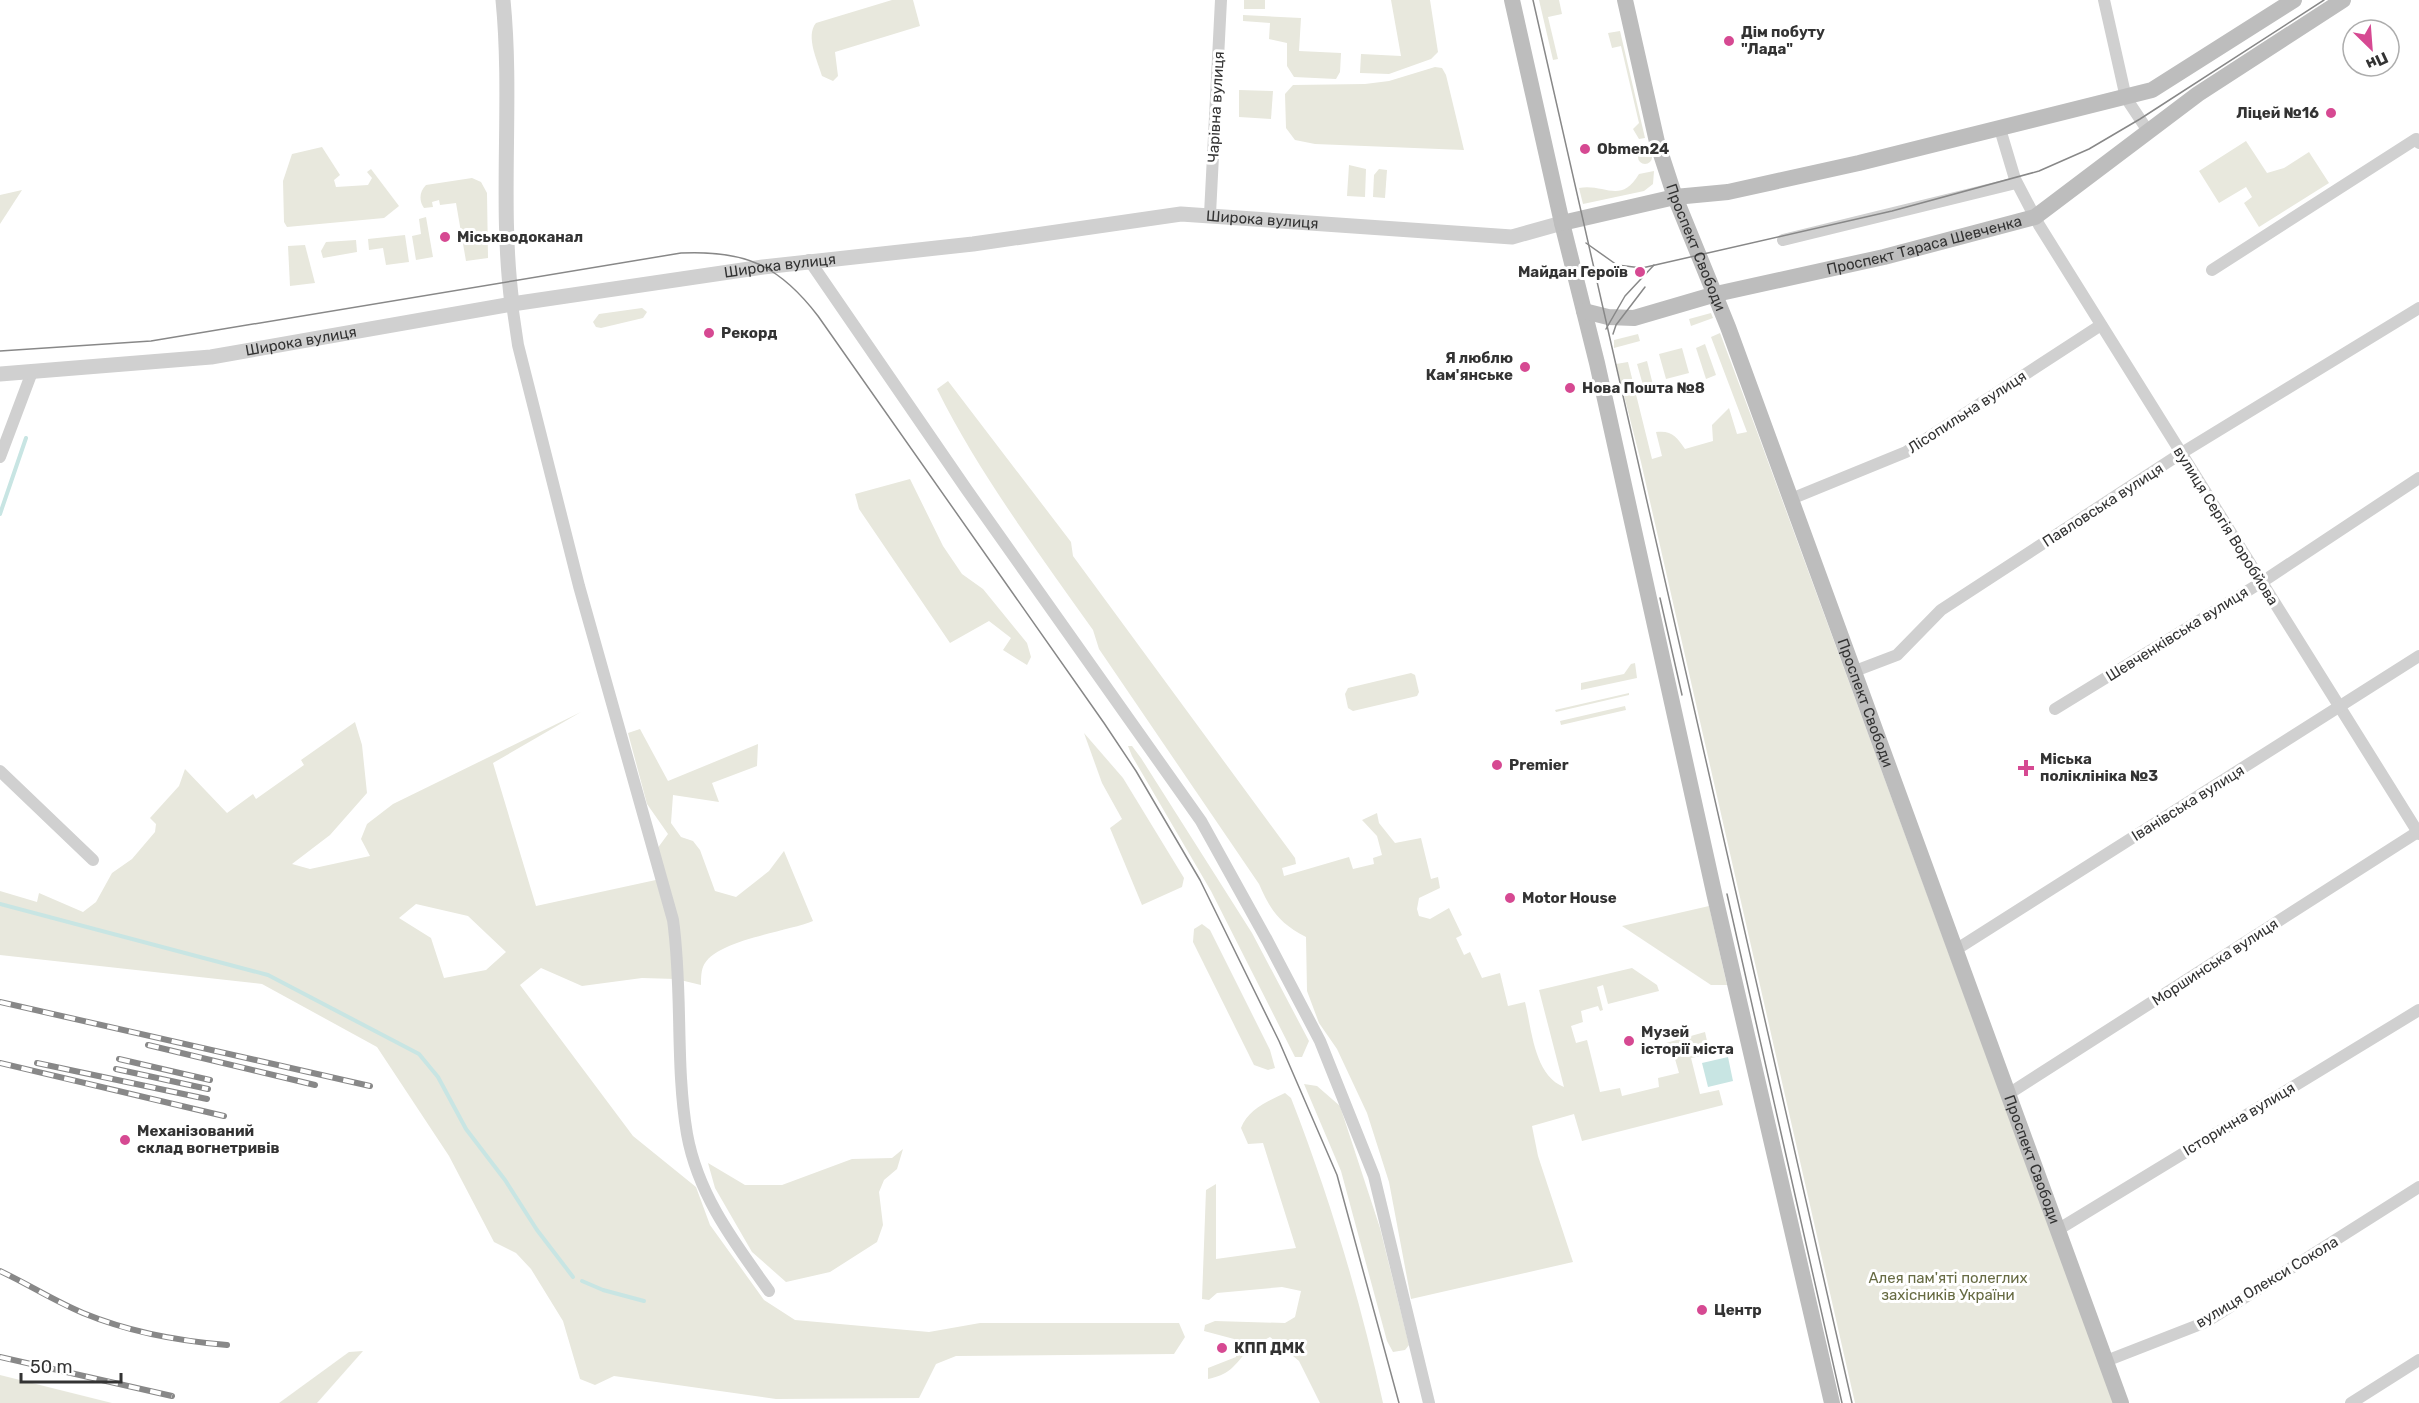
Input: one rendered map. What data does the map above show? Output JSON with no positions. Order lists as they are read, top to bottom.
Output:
{
  "streets": {
    "main road": ["Проспект Тараса Шевченка", "Проспект Свободи"],
    "street": [
      "Чарівна вулиця",
      "Широка вулиця",
      "Лісопильна вулиця",
      "Павловська вулиця",
      "вулиця Сергія Воробйова",
      "Шевченківська вулиця",
      "Іванівська вулиця",
      "Моршинська вулиця",
      "Історична вулиця",
      "вулиця Олекси Сокола"
    ]
  },
  "crossings": [
    ["Чарівна вулиця", "Широка вулиця"],
    ["Проспект Тараса Шевченка", "Проспект Свободи"],
    ["Проспект Тараса Шевченка", "вулиця Сергія Воробйова"],
    ["Проспект Свободи", "Лісопильна вулиця"],
    ["Проспект Свободи", "Павловська вулиця"],
    ["Проспект Свободи", "Іванівська вулиця"],
    ["Проспект Свободи", "Моршинська вулиця"],
    ["Проспект Свободи", "Історична вулиця"],
    ["Проспект Свободи", "вулиця Олекси Сокола"],
    ["Лісопильна вулиця", "вулиця Сергія Воробйова"],
    ["Павловська вулиця", "вулиця Сергія Воробйова"],
    ["вулиця Сергія Воробйова", "Шевченківська вулиця"],
    ["вулиця Сергія Воробйова", "Іванівська вулиця"],
    ["вулиця Сергія Воробйова", "Моршинська вулиця"]
  ],
  "parks": ["Алея пам'яті полеглих захісників України"],
  "places": {
    "other": [
      "Дім побуту \"Лада\"",
      "Ліцей №16",
      "Obmen24",
      "Міськводоканал",
      "Майдан Героїв",
      "Рекорд",
      "Я люблю Кам'янське",
      "Нова Пошта №8",
      "Premier",
      "Motor House",
      "Музей історії міста",
      "Механізований склад вогнетривів",
      "Центр",
      "КПП ДМК"
    ],
    "health": ["Міська поліклініка №3"]
  },
  "scale_bar": "50 m",
  "north": "bottom right"
}
